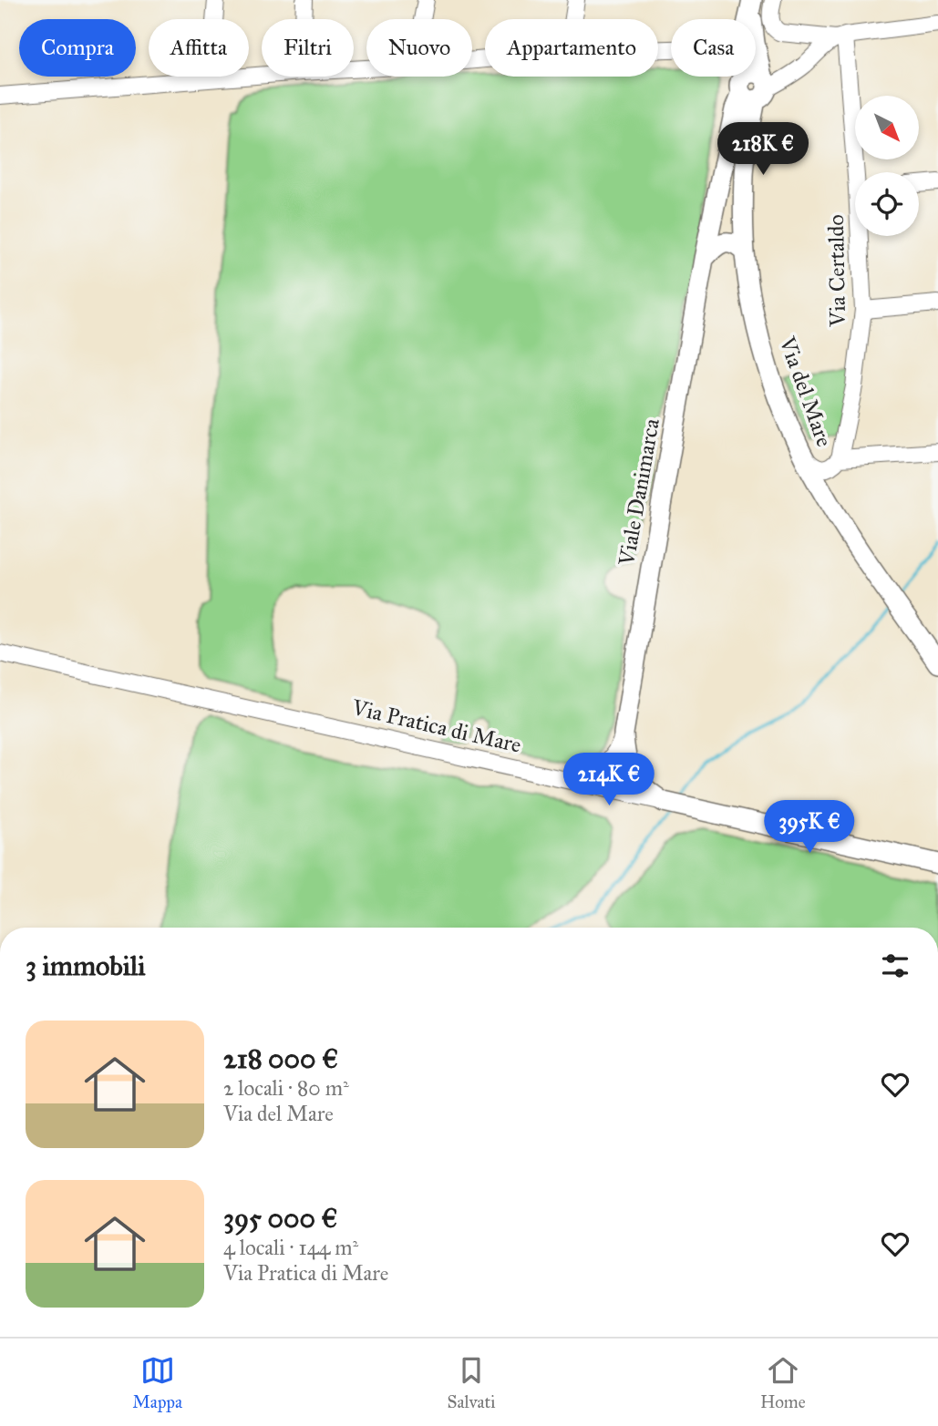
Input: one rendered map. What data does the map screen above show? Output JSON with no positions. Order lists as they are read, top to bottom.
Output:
{
  "streets": {
    "main road": ["Via del Mare", "Viale Danimarca", "Via Pratica di Mare"],
    "street": ["Via Certaldo"]
  },
  "crossings": [
    ["Via del Mare", "Viale Danimarca"],
    ["Viale Danimarca", "Via Pratica di Mare"]
  ],
  "north": "bottom right",
  "page": {
    "chip": [
      "Compra",
      "Affitta",
      "Filtri",
      "Nuovo",
      "Appartamento",
      "Casa"
    ],
    "price": ["218K €", "214K €", "395K €"],
    "heading": "3 immobili",
    "list": [
      {
        "name": "218 000 €",
        "note": "2 locali · 80 m² · Via del Mare"
      },
      {
        "name": "395 000 €",
        "note": "4 locali · 144 m² · Via Pratica di Mare"
      }
    ],
    "tabs": ["Mappa", "Salvati", "Home"]
  }
}
